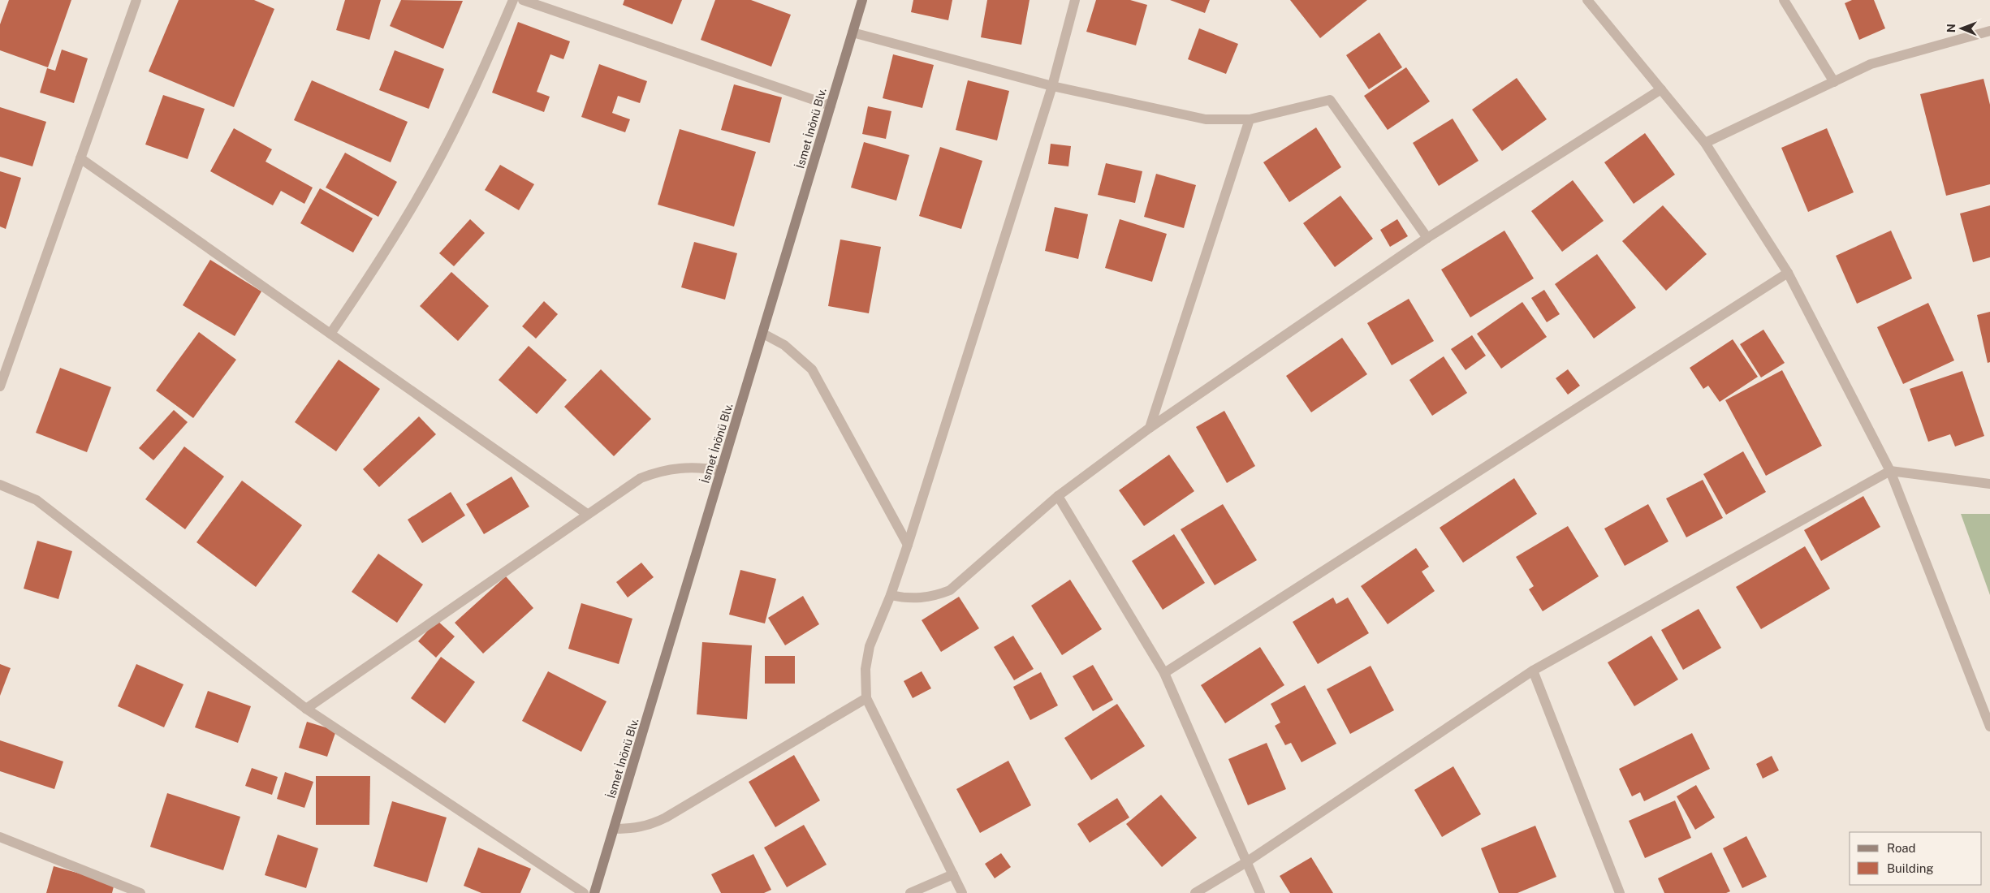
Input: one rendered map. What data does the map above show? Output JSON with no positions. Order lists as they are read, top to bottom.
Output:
{
  "streets": {
    "main road": ["İsmet İnönü Blv."]
  },
  "legend": ["Road", "Building"],
  "north": "left"
}
